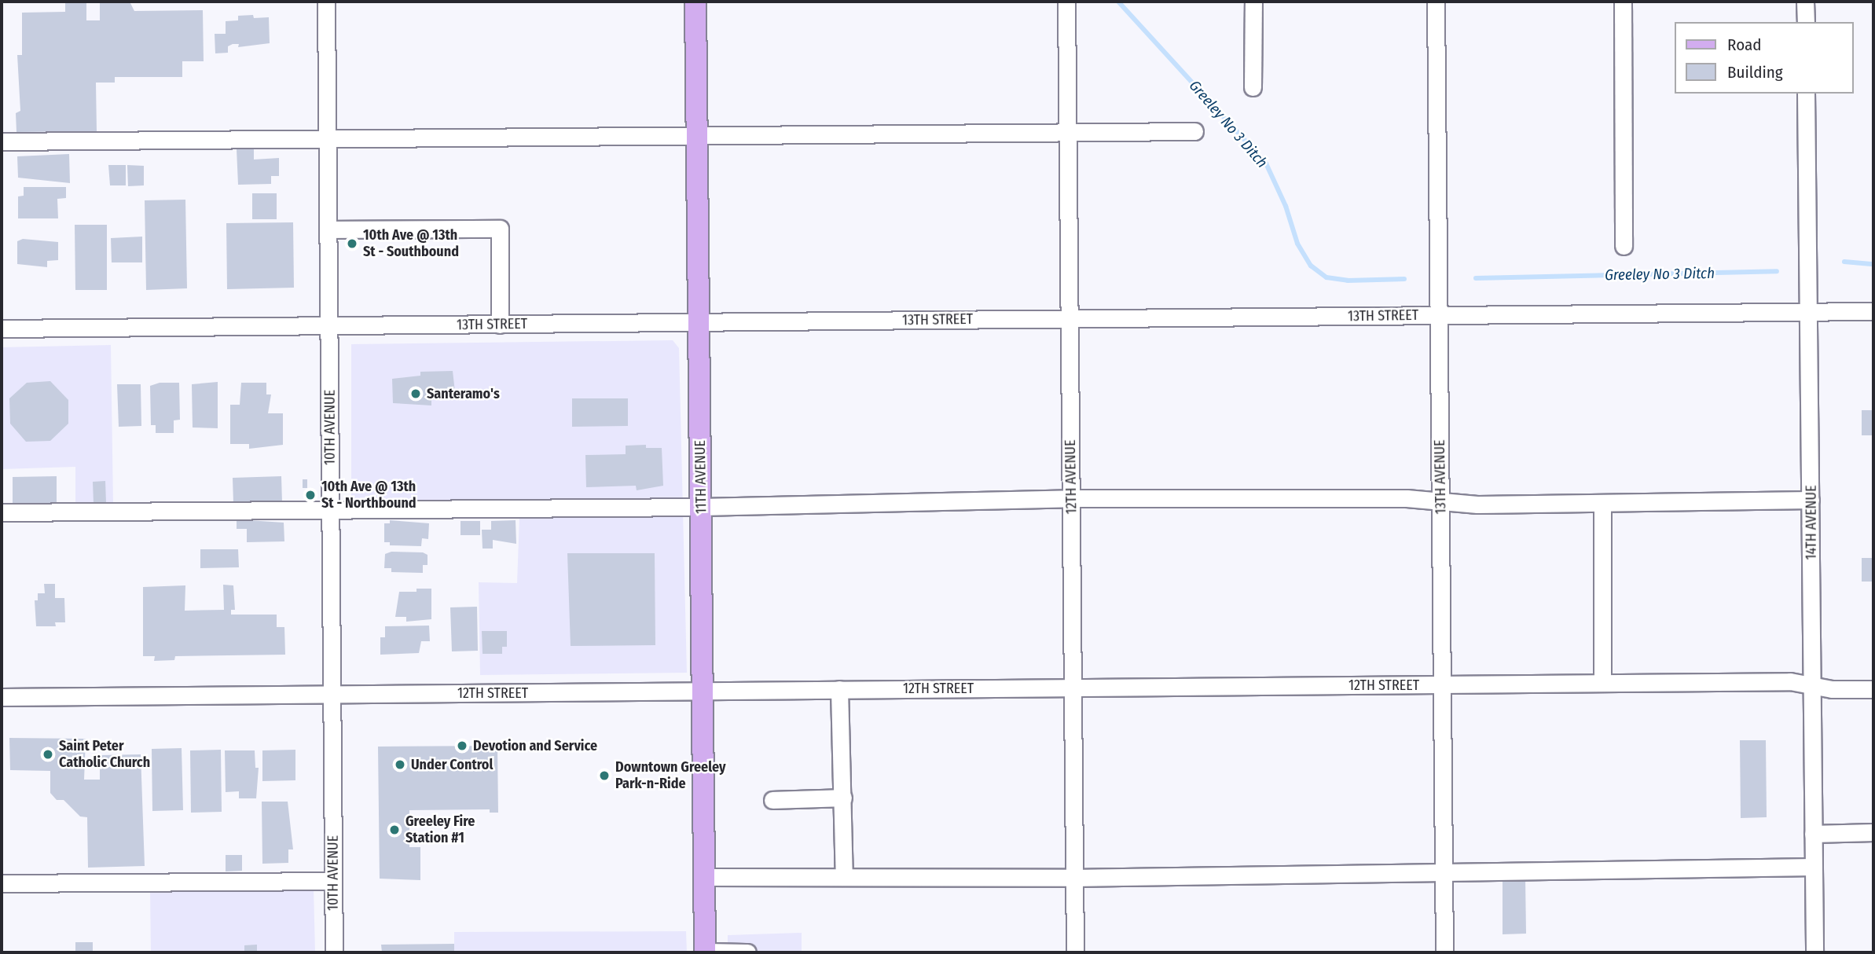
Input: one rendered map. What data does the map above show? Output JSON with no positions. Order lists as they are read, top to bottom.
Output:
{
  "streets": {
    "main road": ["11TH AVENUE"],
    "street": [
      "13TH STREET",
      "10TH AVENUE",
      "12TH AVENUE",
      "13TH AVENUE",
      "14TH AVENUE",
      "12TH STREET"
    ]
  },
  "crossings": [
    ["13TH STREET", "10TH AVENUE"],
    ["13TH STREET", "11TH AVENUE"],
    ["13TH STREET", "12TH AVENUE"],
    ["13TH STREET", "13TH AVENUE"],
    ["13TH STREET", "14TH AVENUE"],
    ["10TH AVENUE", "12TH STREET"],
    ["11TH AVENUE", "12TH STREET"],
    ["12TH AVENUE", "12TH STREET"],
    ["13TH AVENUE", "12TH STREET"],
    ["14TH AVENUE", "12TH STREET"]
  ],
  "water": ["Greeley No 3 Ditch"],
  "places": [
    "10th Ave @ 13th St - Southbound",
    "Santeramo's",
    "10th Ave @ 13th St - Northbound",
    "Devotion and Service",
    "Saint Peter Catholic Church",
    "Under Control",
    "Downtown Greeley Park-n-Ride",
    "Greeley Fire Station #1"
  ],
  "legend": ["Road", "Building"]
}
